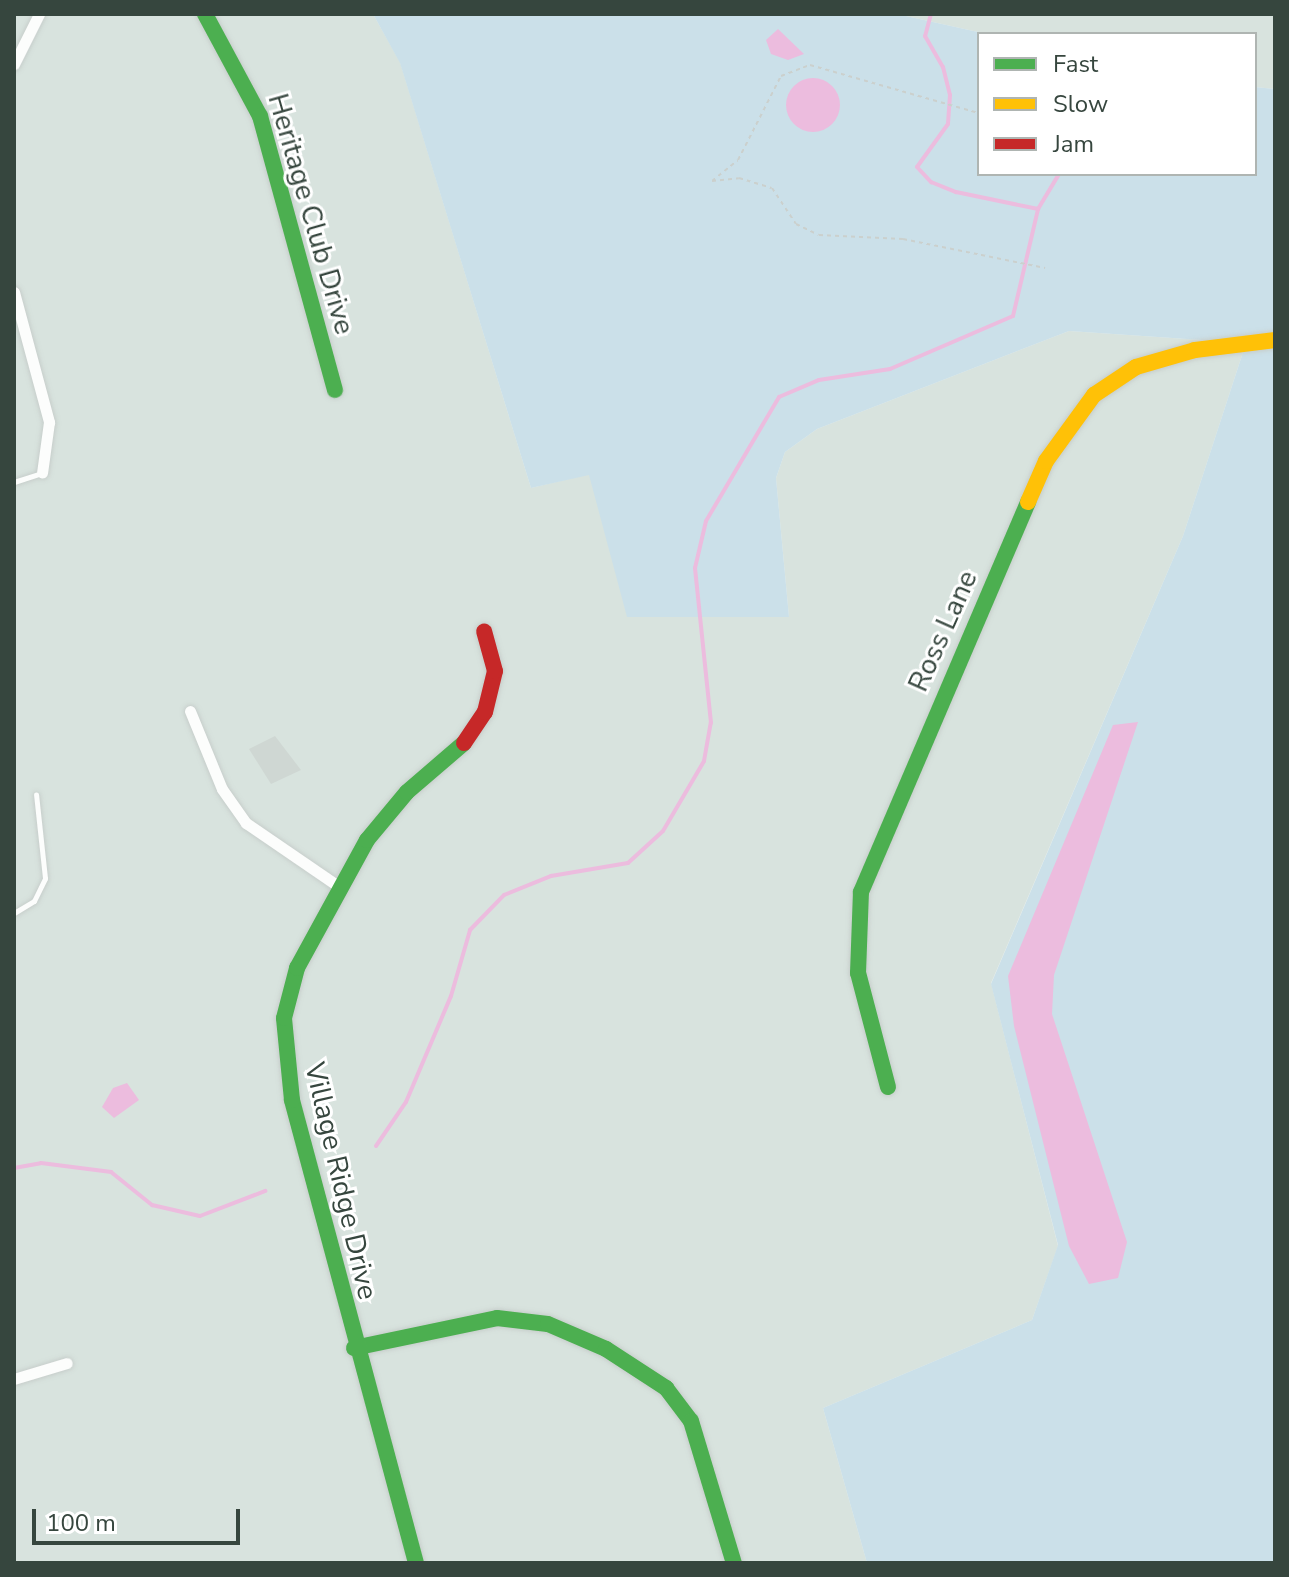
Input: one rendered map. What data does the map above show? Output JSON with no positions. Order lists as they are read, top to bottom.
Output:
{
  "streets": {
    "street": ["Heritage Club Drive", "Ross Lane", "Village Ridge Drive"]
  },
  "legend": ["Fast", "Slow", "Jam"],
  "scale_bar": "100 m"
}
